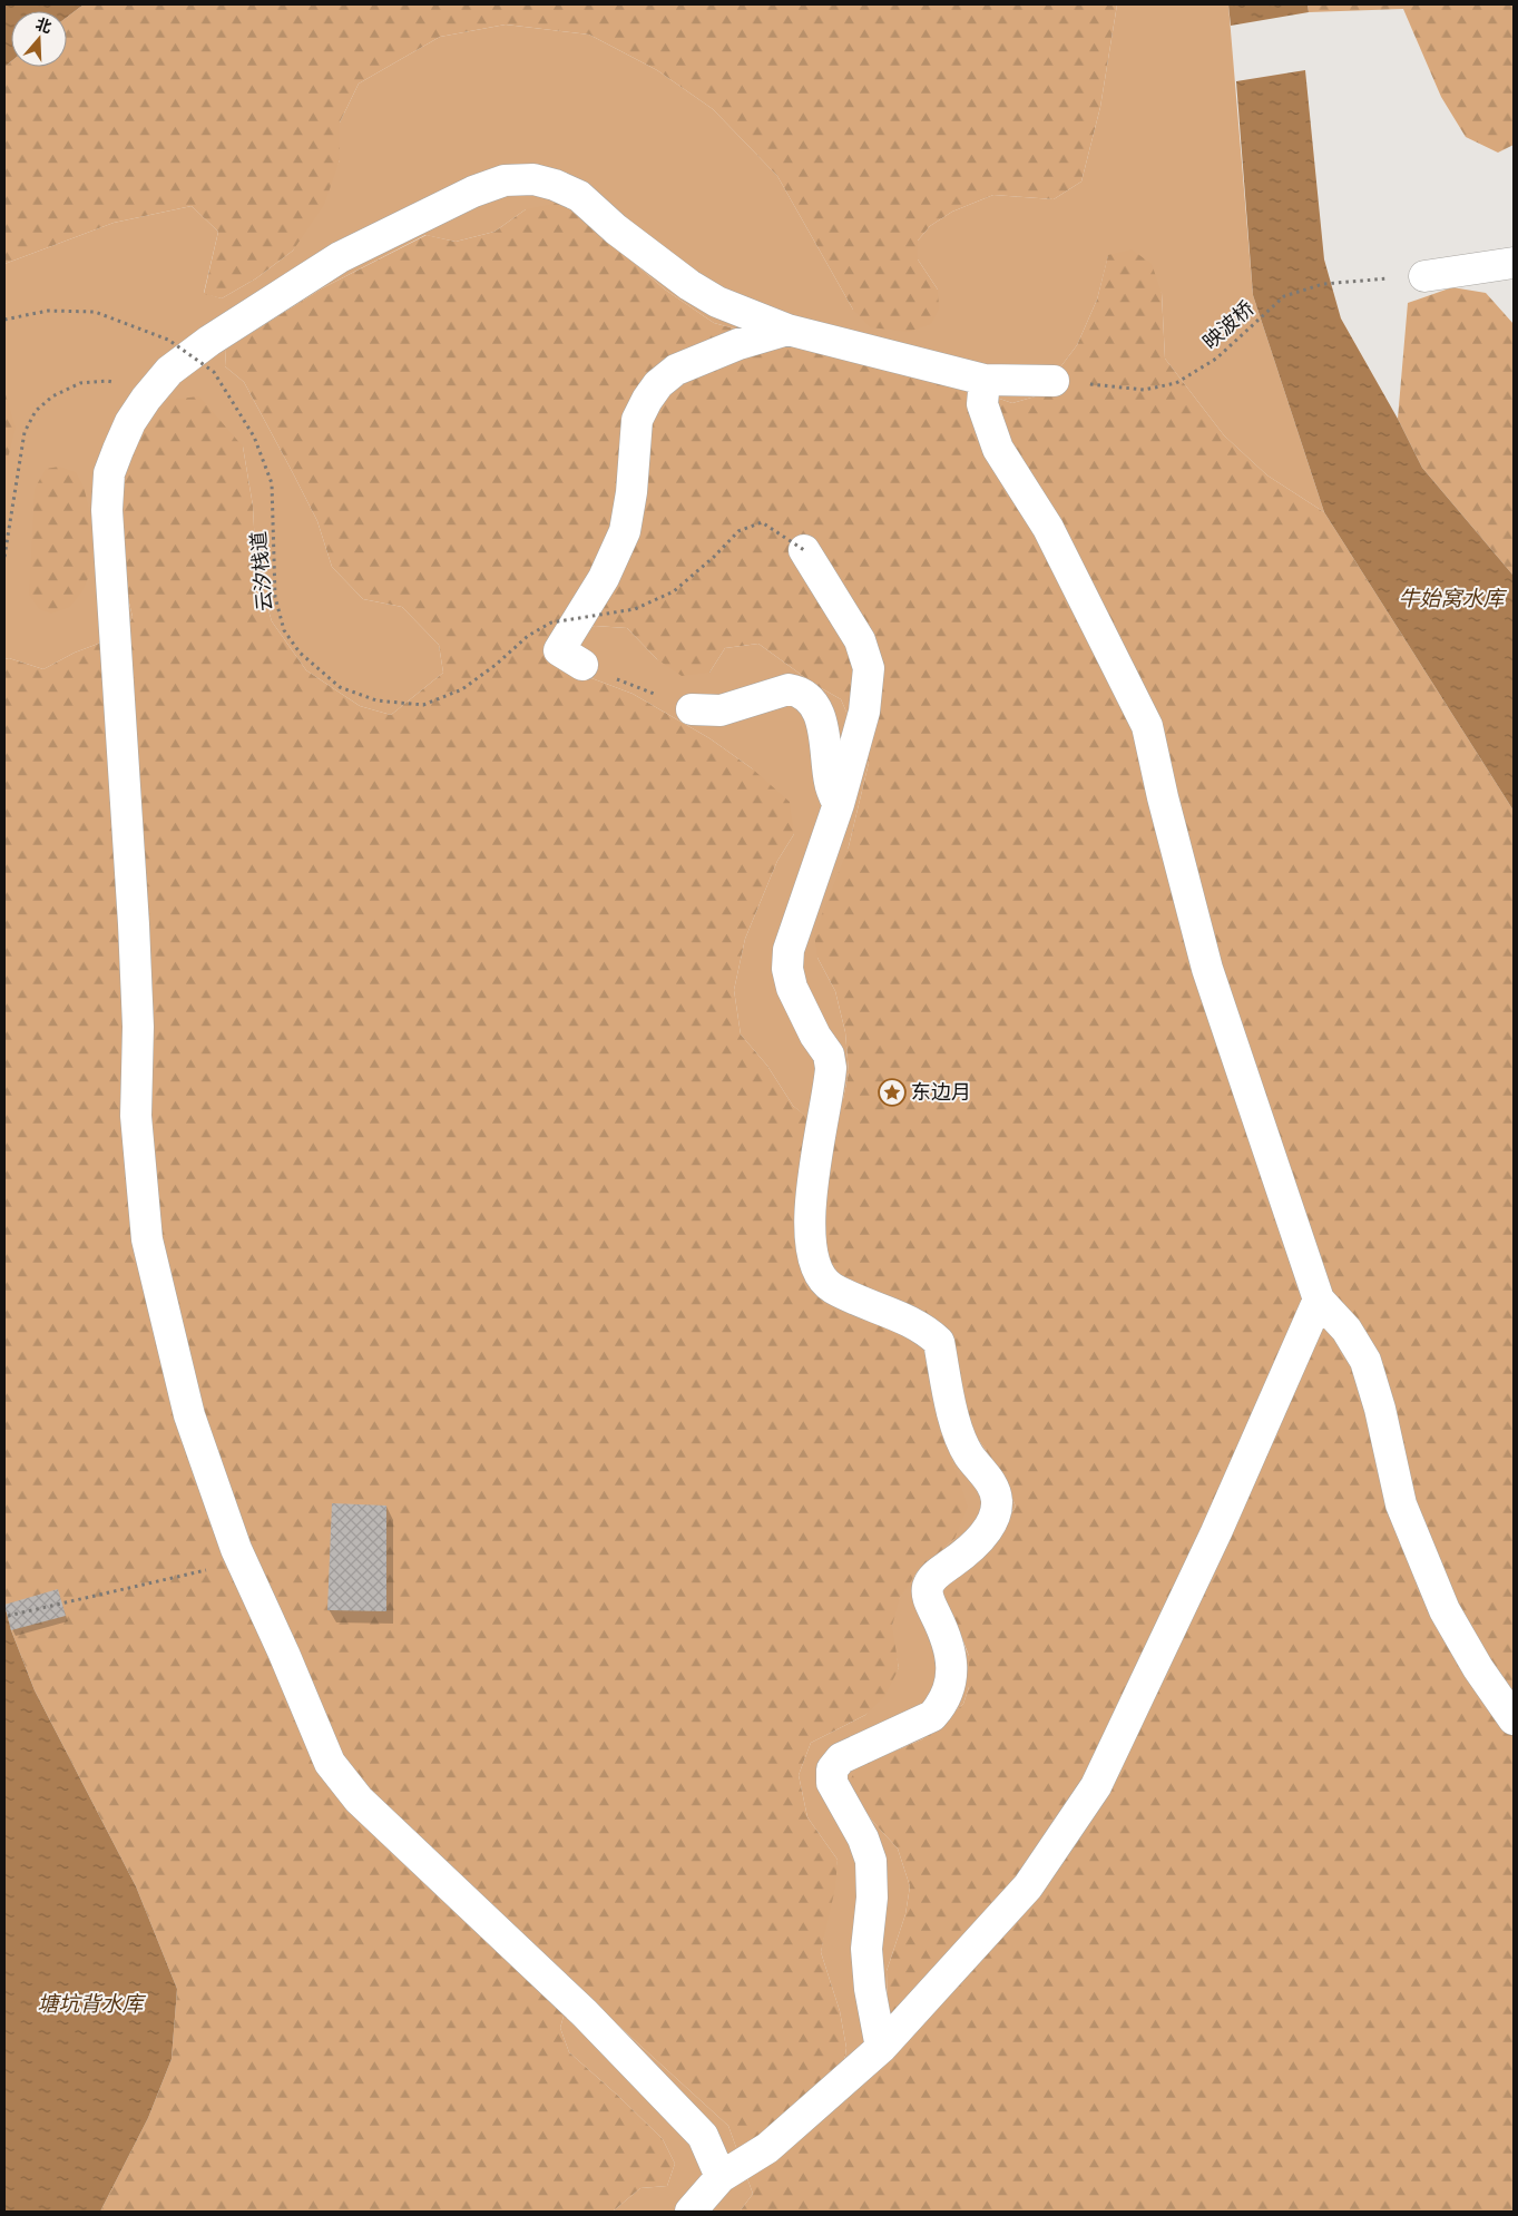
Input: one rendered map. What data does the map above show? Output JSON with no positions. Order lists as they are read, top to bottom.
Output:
{
  "streets": {
    "path": ["映波桥", "云汐栈道"]
  },
  "water": ["牛始窝水库", "塘坑背水库"],
  "places": {
    "place": ["东边月"]
  },
  "north": "top"
}
